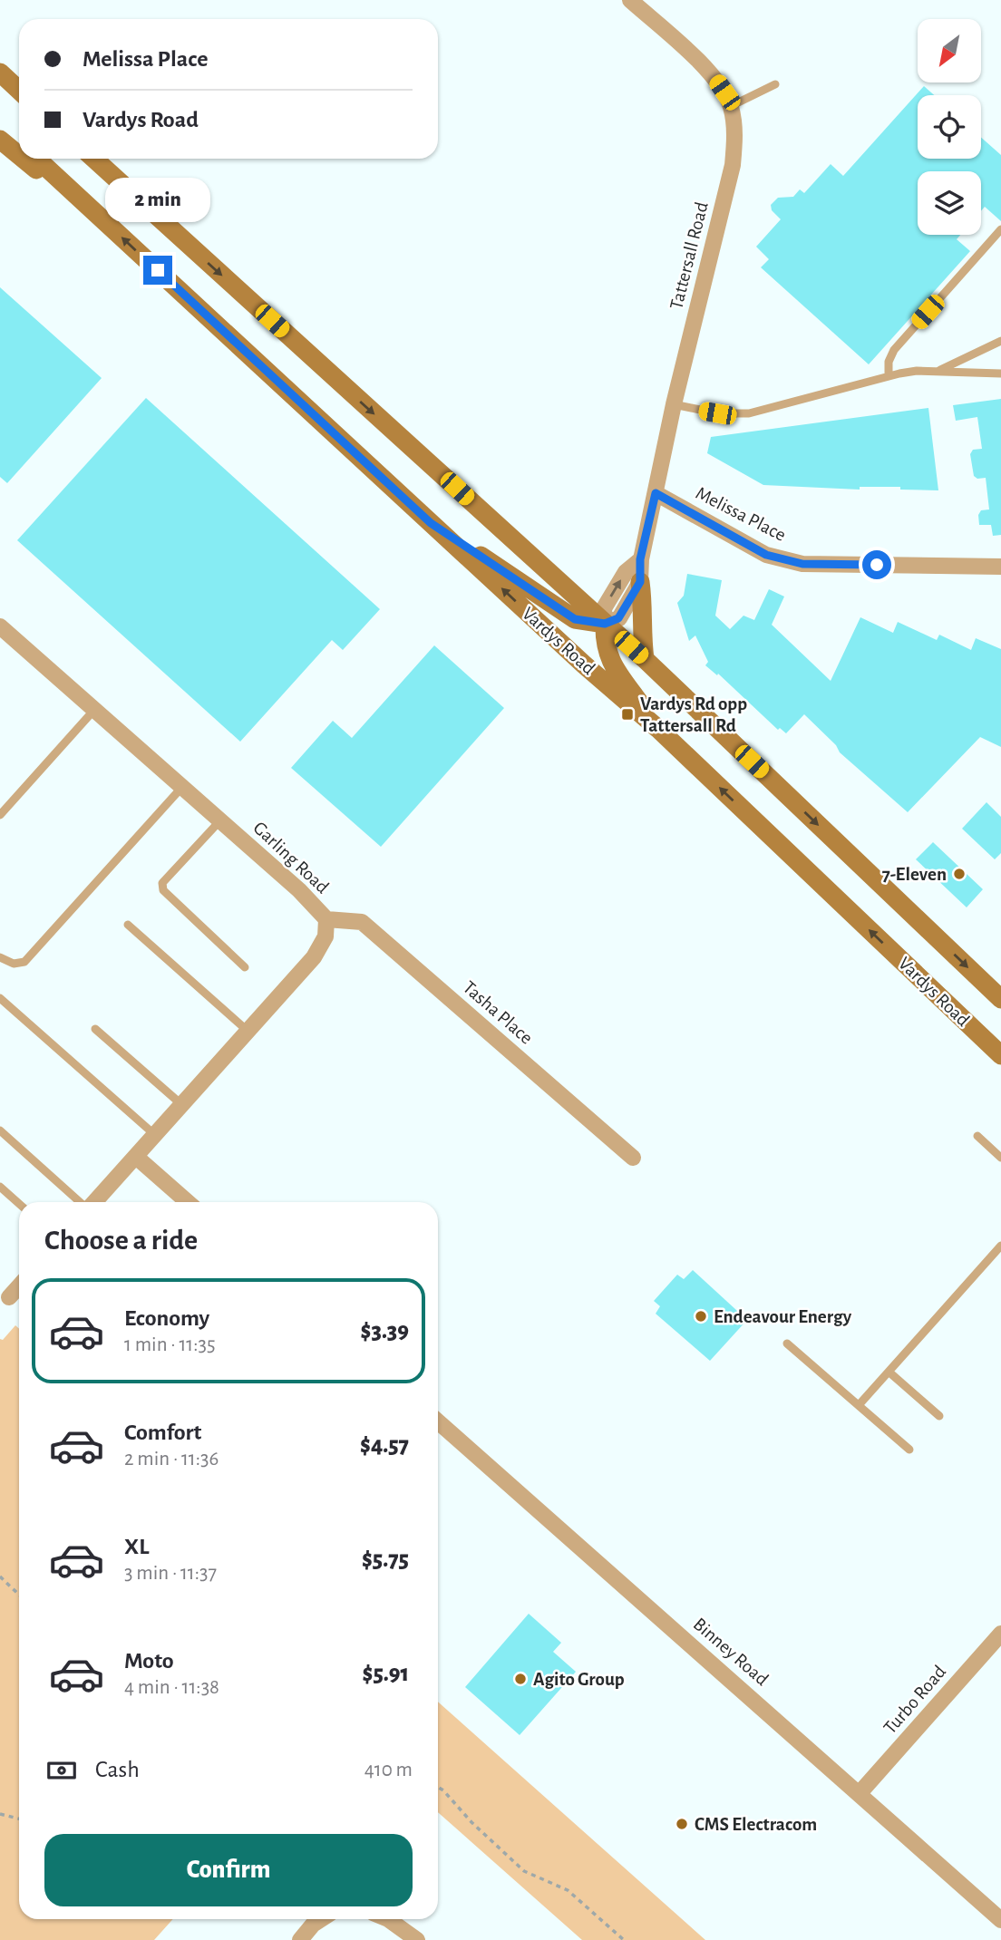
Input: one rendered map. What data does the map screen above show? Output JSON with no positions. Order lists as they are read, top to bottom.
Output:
{
  "streets": {
    "main road": ["Vardys Road"],
    "street": [
      "Tattersall Road",
      "Melissa Place",
      "Garling Road",
      "Tasha Place",
      "Binney Road",
      "Turbo Road"
    ]
  },
  "crossings": [
    ["Tattersall Road", "Melissa Place"],
    ["Garling Road", "Tasha Place"],
    ["Binney Road", "Turbo Road"]
  ],
  "places": {
    "transit": ["Vardys Rd opp Tattersall Rd"],
    "other": [
      "7-Eleven",
      "Endeavour Energy",
      "Agito Group",
      "CMS Electracom"
    ]
  },
  "north": "bottom left",
  "page": {
    "banner": ["Melissa Place", "Vardys Road"],
    "bubble": "2 min",
    "heading": "Choose a ride",
    "list": [
      {
        "name": "Economy",
        "note": "1 min · 11:35",
        "value": "$3.39"
      },
      {
        "name": "Comfort",
        "note": "2 min · 11:36",
        "value": "$4.57"
      },
      {
        "name": "XL",
        "note": "3 min · 11:37",
        "value": "$5.75"
      },
      {
        "name": "Moto",
        "note": "4 min · 11:38",
        "value": "$5.91"
      }
    ],
    "pay": ["Cash", "410 m"],
    "buttons": "Confirm"
  }
}
